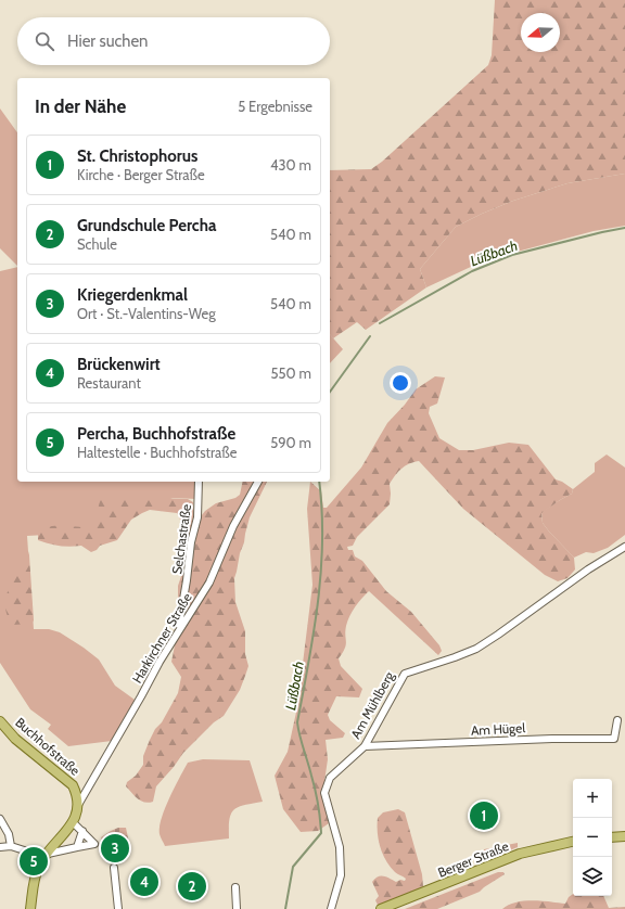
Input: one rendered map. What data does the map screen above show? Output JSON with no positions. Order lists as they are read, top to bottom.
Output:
{
  "streets": {
    "main road": ["Buchhofstraße", "Berger Straße"],
    "street": [
      "Selchastraße",
      "Harkirchner Straße",
      "Am Mühlberg",
      "Am Hügel"
    ]
  },
  "crossings": [
    ["Selchastraße", "Harkirchner Straße"],
    ["Harkirchner Straße", "Buchhofstraße"],
    ["Am Mühlberg", "Am Hügel"]
  ],
  "water": ["Lüßbach"],
  "north": "left",
  "page": {
    "search": "Hier suchen",
    "heading": ["In der Nähe", "5 Ergebnisse"],
    "list": [
      {
        "mark": "1",
        "name": "St. Christophorus",
        "note": "Kirche · Berger Straße",
        "value": "430 m"
      },
      {
        "mark": "2",
        "name": "Grundschule Percha",
        "note": "Schule",
        "value": "540 m"
      },
      {
        "mark": "3",
        "name": "Kriegerdenkmal",
        "note": "Ort · St.-Valentins-Weg",
        "value": "540 m"
      },
      {
        "mark": "4",
        "name": "Brückenwirt",
        "note": "Restaurant",
        "value": "550 m"
      },
      {
        "mark": "5",
        "name": "Percha, Buchhofstraße",
        "note": "Haltestelle · Buchhofstraße",
        "value": "590 m"
      }
    ],
    "map_buttons": ["+", "−"],
    "pins": [
      "1",
      "3",
      "5",
      "4",
      "2"
    ]
  }
}
